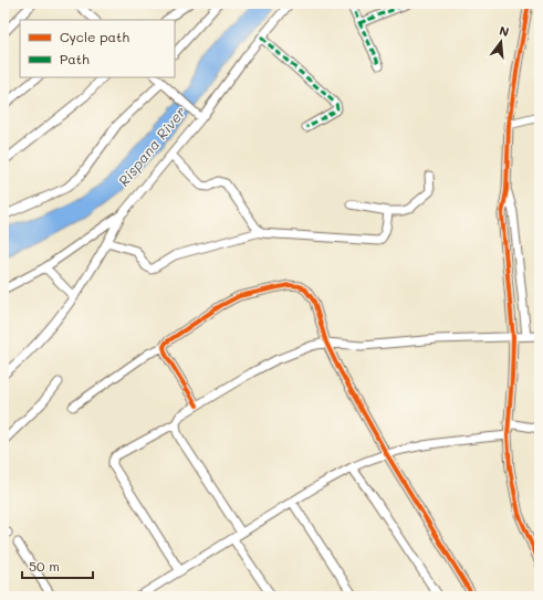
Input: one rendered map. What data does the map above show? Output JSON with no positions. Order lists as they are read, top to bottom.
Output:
{
  "water": ["Rispana River"],
  "legend": ["Cycle path", "Path"],
  "scale_bar": "50 m",
  "north": "top"
}
